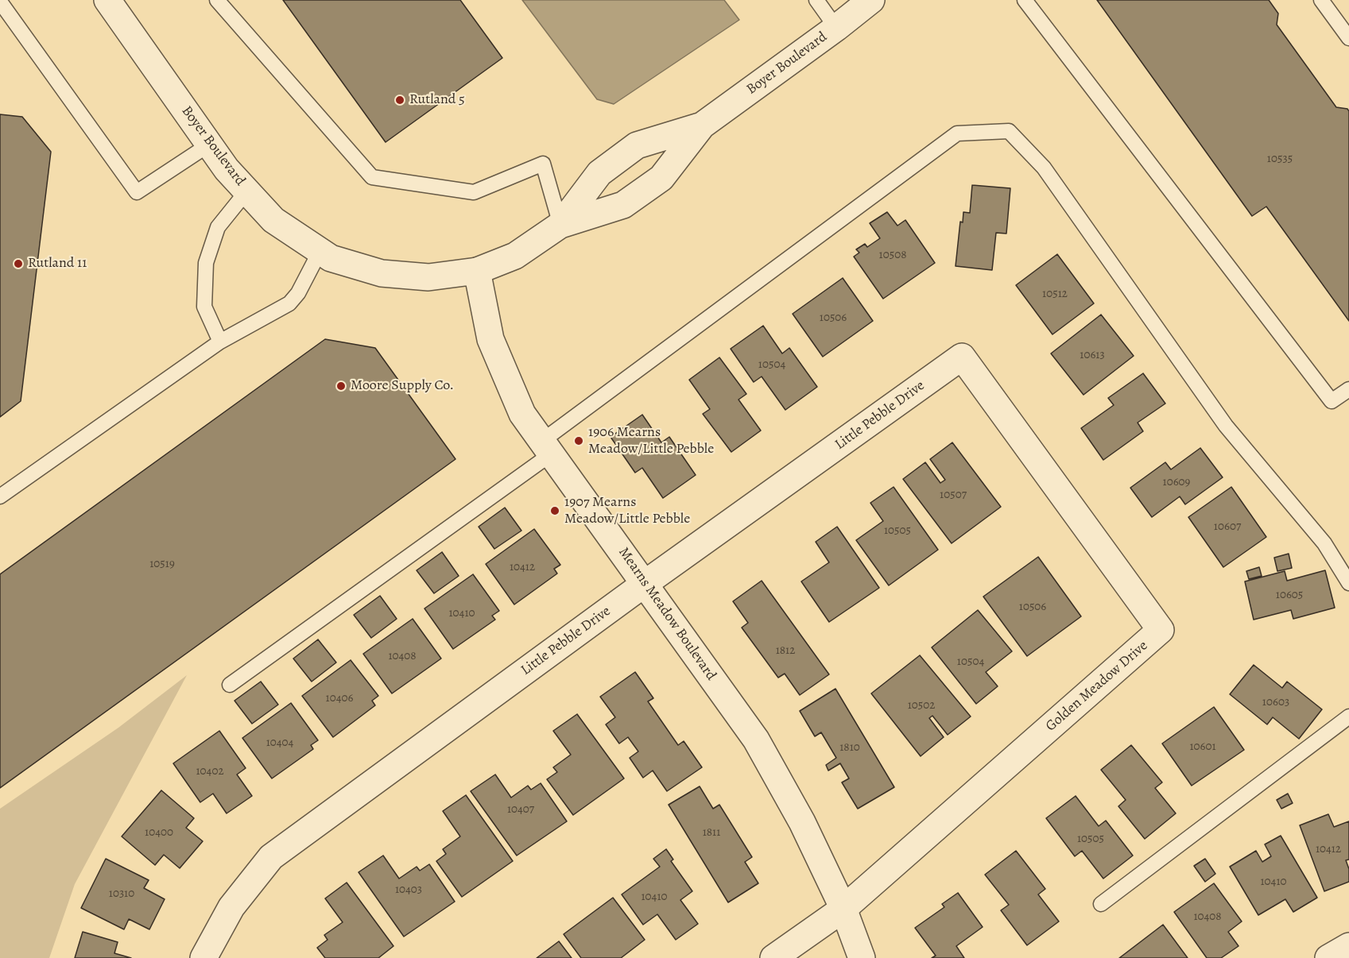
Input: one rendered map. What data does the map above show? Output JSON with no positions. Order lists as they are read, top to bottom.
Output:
{
  "streets": {
    "street": [
      "Boyer Boulevard",
      "Little Pebble Drive",
      "Mearns Meadow Boulevard",
      "Golden Meadow Drive"
    ]
  },
  "crossings": [
    ["Boyer Boulevard", "Mearns Meadow Boulevard"],
    ["Little Pebble Drive", "Mearns Meadow Boulevard"],
    ["Little Pebble Drive", "Golden Meadow Drive"],
    ["Mearns Meadow Boulevard", "Golden Meadow Drive"]
  ],
  "places": [
    "Rutland 5",
    "Rutland 11",
    "Moore Supply Co.",
    "1906 Mearns Meadow/Little Pebble",
    "1907 Mearns Meadow/Little Pebble"
  ],
  "house_numbers": [
    "10535",
    "10508",
    "10512",
    "10506",
    "10613",
    "10504",
    "10609",
    "10507",
    "10607",
    "10505",
    "10519",
    "10412",
    "10605",
    "10506",
    "10410",
    "1812",
    "10408",
    "10504",
    "10406",
    "10603",
    "10502",
    "10404",
    "10601",
    "1810",
    "10402",
    "10407",
    "10400",
    "1811",
    "10505",
    "10412",
    "10410",
    "10403",
    "10310",
    "10410",
    "10408"
  ]
}
